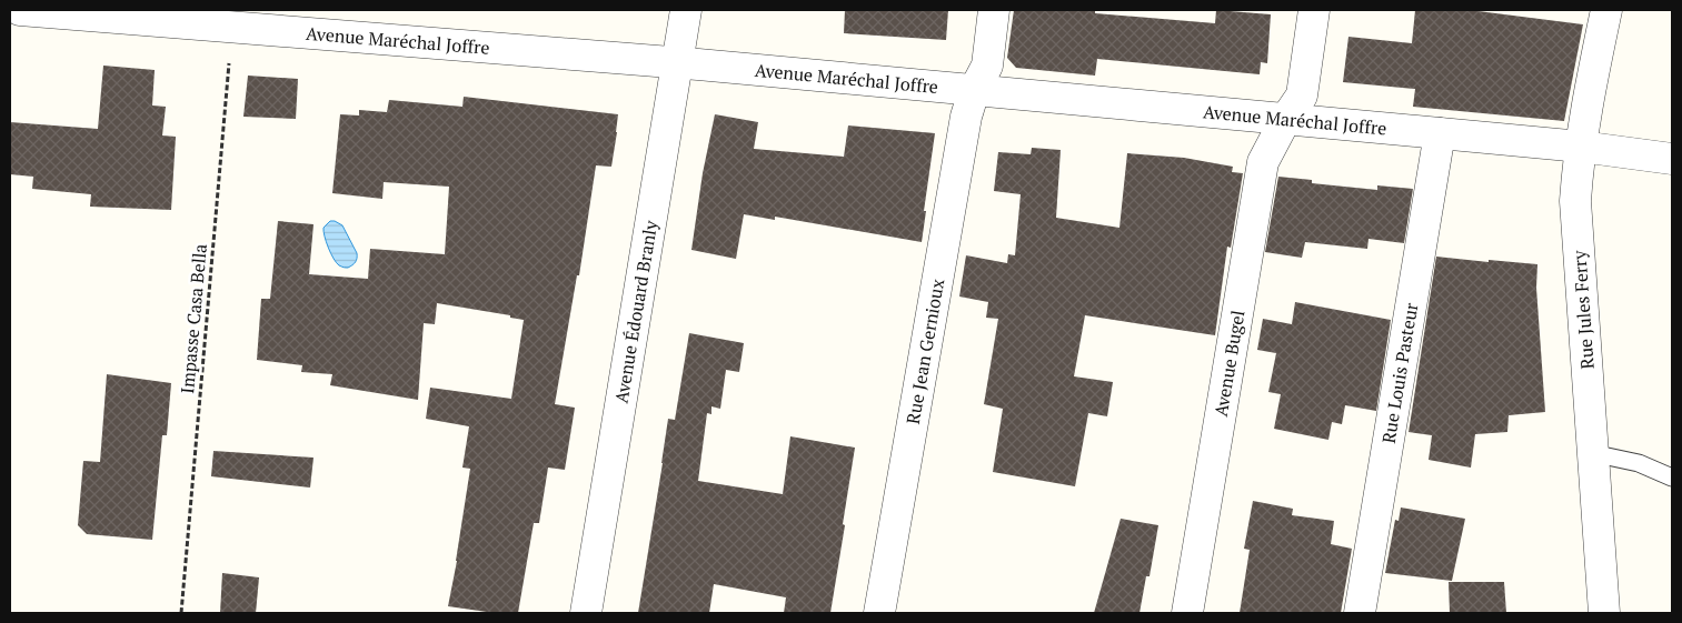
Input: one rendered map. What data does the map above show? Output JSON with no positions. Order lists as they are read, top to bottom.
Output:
{
  "streets": {
    "street": [
      "Avenue Maréchal Joffre",
      "Rue Jules Ferry",
      "Avenue Édouard Branly",
      "Rue Jean Gernioux",
      "Avenue Bugel",
      "Rue Louis Pasteur"
    ],
    "path": ["Impasse Casa Bella"]
  },
  "crossings": [
    ["Avenue Maréchal Joffre", "Rue Jules Ferry"],
    ["Avenue Maréchal Joffre", "Avenue Édouard Branly"],
    ["Avenue Maréchal Joffre", "Impasse Casa Bella"],
    ["Avenue Maréchal Joffre", "Rue Jean Gernioux"],
    ["Avenue Maréchal Joffre", "Avenue Bugel"],
    ["Avenue Maréchal Joffre", "Rue Louis Pasteur"]
  ]
}
